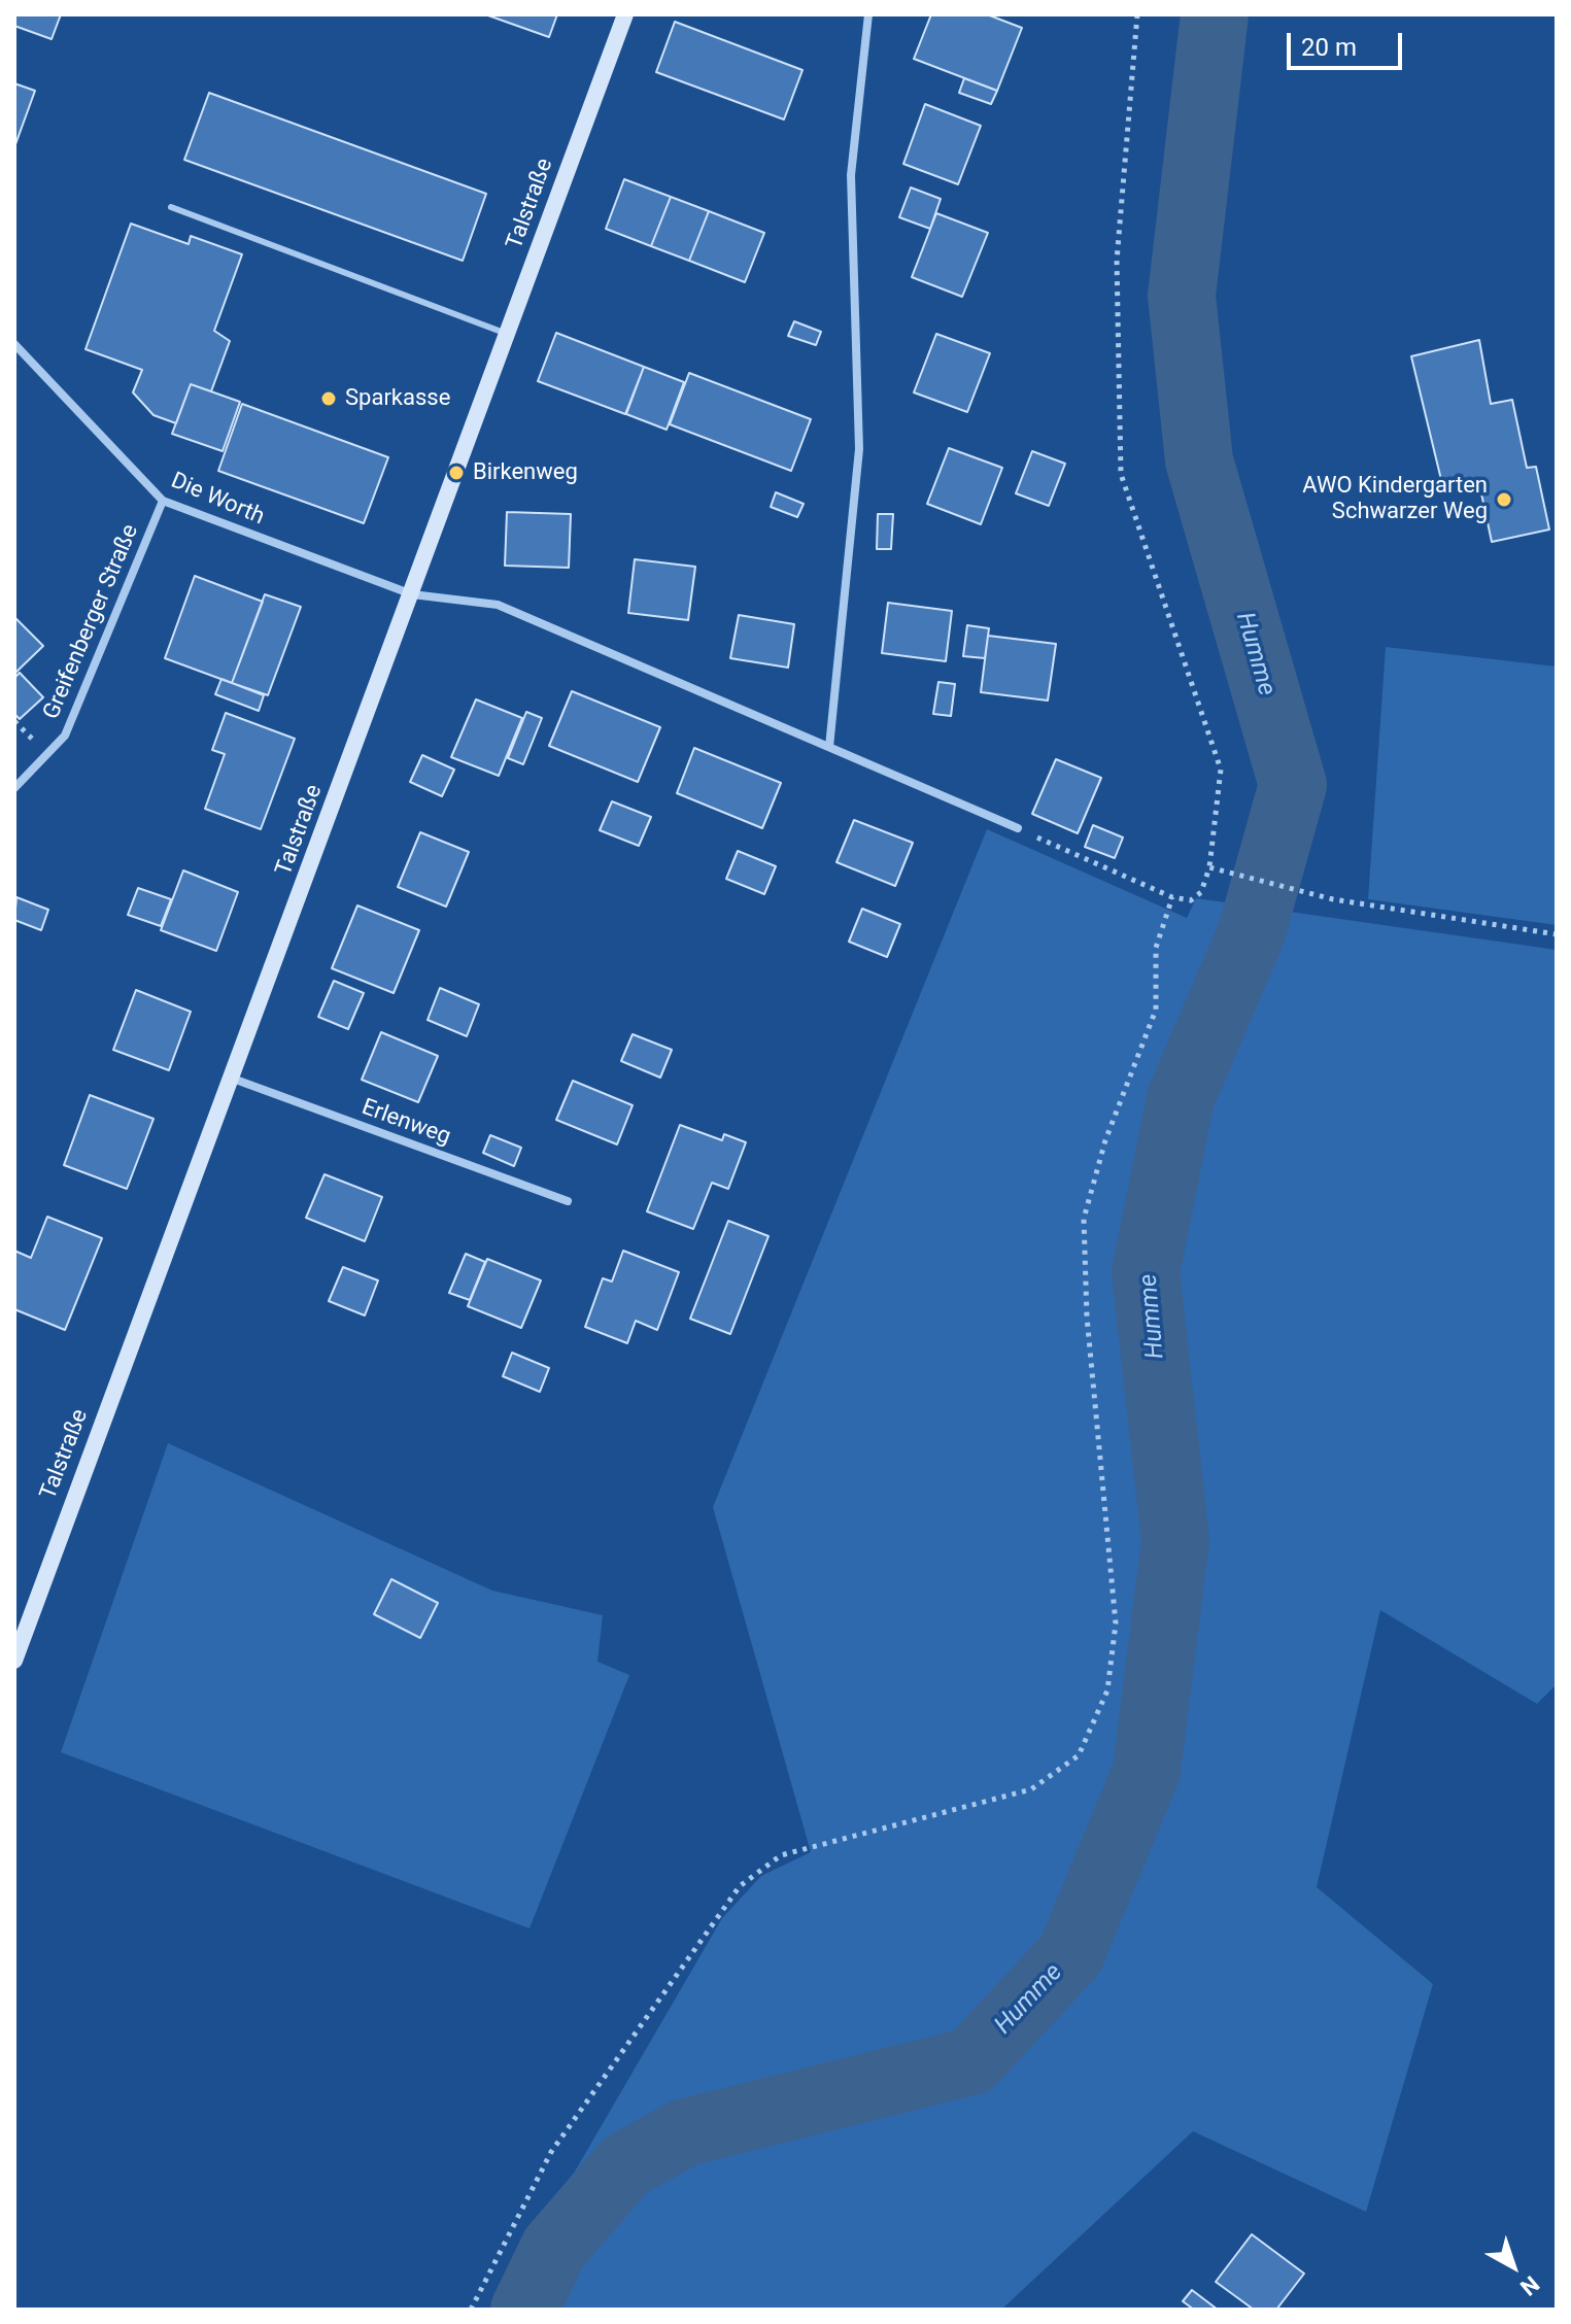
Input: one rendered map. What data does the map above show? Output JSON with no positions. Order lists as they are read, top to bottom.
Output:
{
  "streets": {
    "street": [
      "Talstraße",
      "Die Worth",
      "Greifenberger Straße",
      "Erlenweg"
    ]
  },
  "crossings": [
    ["Talstraße", "Die Worth"],
    ["Talstraße", "Erlenweg"],
    ["Die Worth", "Greifenberger Straße"]
  ],
  "water": ["Humme"],
  "places": ["Sparkasse", "Birkenweg", "AWO Kindergarten Schwarzer Weg"],
  "scale_bar": "20 m",
  "north": "bottom right"
}
